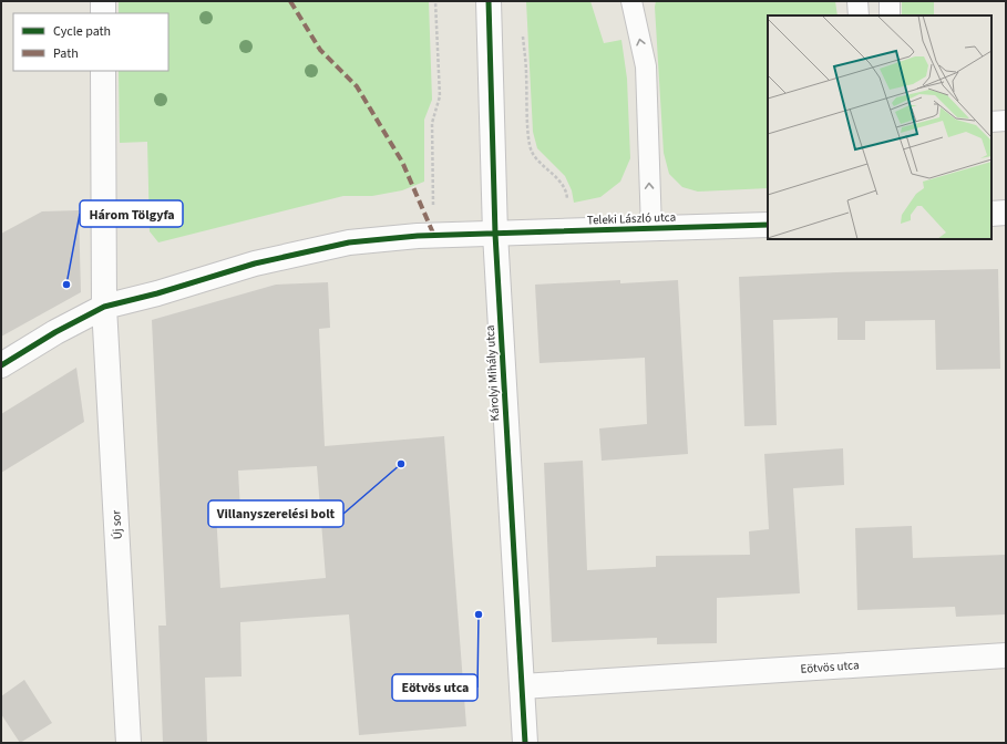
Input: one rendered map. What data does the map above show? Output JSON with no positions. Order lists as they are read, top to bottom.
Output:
{
  "streets": {
    "street": [
      "Teleki László utca",
      "Károlyi Mihály utca",
      "Új sor",
      "Eötvös utca"
    ]
  },
  "crossings": [
    ["Teleki László utca", "Károlyi Mihály utca"],
    ["Teleki László utca", "Új sor"],
    ["Károlyi Mihály utca", "Eötvös utca"]
  ],
  "places": ["Három Tölgyfa", "Villanyszerelési bolt", "Eötvös utca"],
  "legend": ["Cycle path", "Path"]
}
